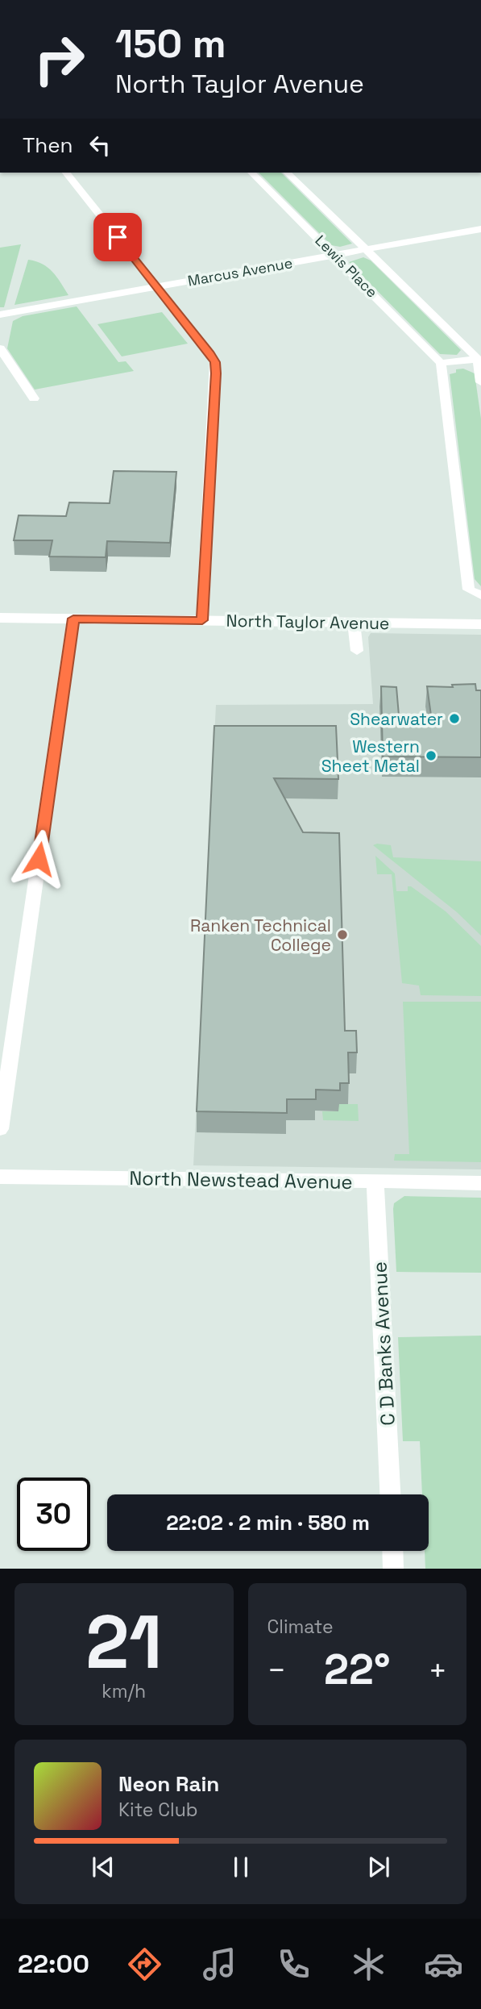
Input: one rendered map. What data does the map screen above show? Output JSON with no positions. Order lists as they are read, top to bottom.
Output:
{
  "streets": {
    "street": [
      "Lewis Place",
      "Marcus Avenue",
      "North Taylor Avenue",
      "North Newstead Avenue",
      "C D Banks Avenue"
    ]
  },
  "crossings": [
    ["Lewis Place", "Marcus Avenue"],
    ["North Newstead Avenue", "C D Banks Avenue"]
  ],
  "places": ["Shearwater", "Western Sheet Metal", "Ranken Technical College"],
  "page": {
    "turn": ["150 m", "North Taylor Avenue"],
    "then": "Then",
    "limit": "30",
    "trip": "22:02 · 2 min · 580 m",
    "tile": [
      ["21", "km/h"],
      "Climate"
    ],
    "heat": ["−", "22°", "+"],
    "song": ["Neon Rain", "Kite Club"],
    "tabs": "22:00"
  }
}
